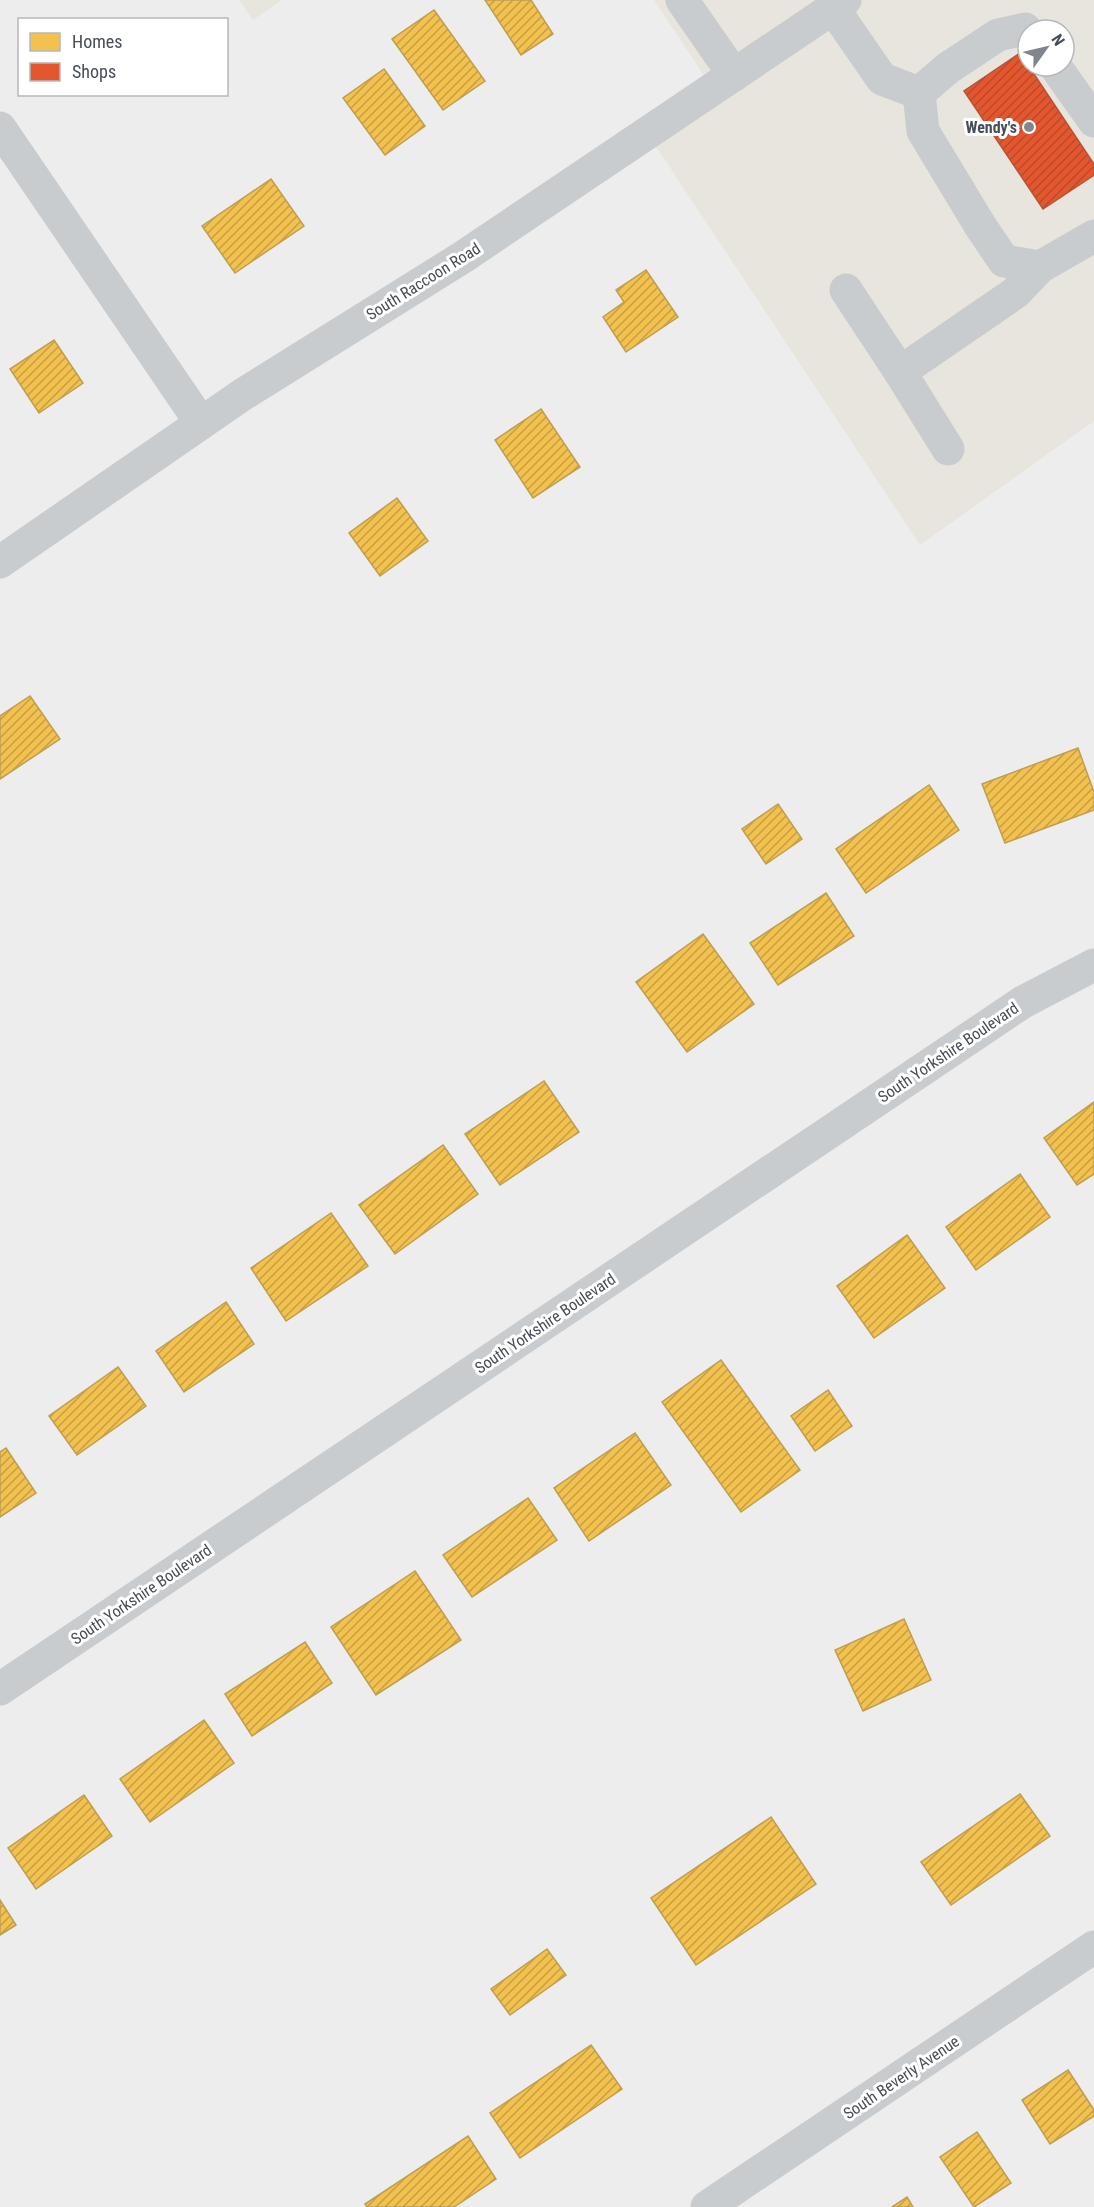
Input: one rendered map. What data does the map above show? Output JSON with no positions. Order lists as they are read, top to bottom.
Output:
{
  "streets": {
    "street": ["South Raccoon Road", "South Yorkshire Boulevard", "South Beverly Avenue"]
  },
  "places": ["Wendy's"],
  "legend": ["Homes", "Shops"],
  "north": "top right"
}
